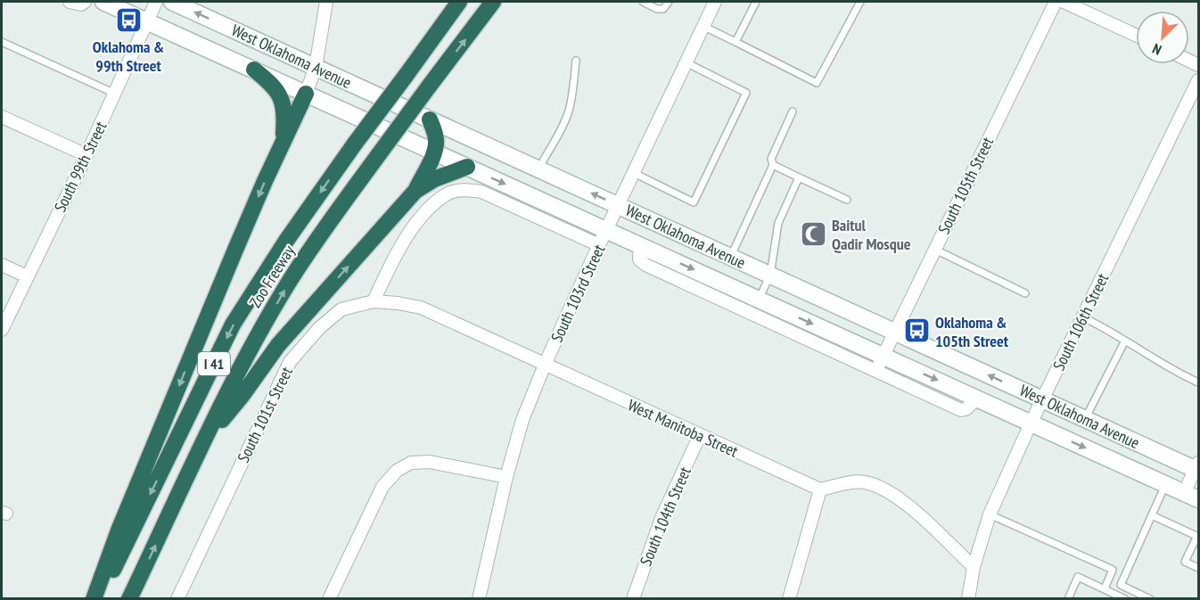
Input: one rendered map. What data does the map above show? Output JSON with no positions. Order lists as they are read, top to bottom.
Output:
{
  "streets": {
    "highway": ["Zoo Freeway", "I 41"],
    "main road": ["West Oklahoma Avenue"],
    "street": [
      "South 99th Street",
      "South 105th Street",
      "South 103rd Street",
      "South 106th Street",
      "South 101st Street",
      "West Manitoba Street",
      "South 104th Street"
    ]
  },
  "crossings": [
    ["West Oklahoma Avenue", "South 99th Street"],
    ["West Oklahoma Avenue", "South 105th Street"],
    ["West Oklahoma Avenue", "South 103rd Street"],
    ["West Oklahoma Avenue", "South 106th Street"],
    ["South 103rd Street", "West Manitoba Street"],
    ["South 101st Street", "West Manitoba Street"],
    ["West Manitoba Street", "South 104th Street"]
  ],
  "places": {
    "bus stop": ["Oklahoma & 99th Street", "Oklahoma & 105th Street"],
    "mosque": ["Baitul Qadir Mosque"]
  },
  "north": "bottom left"
}
